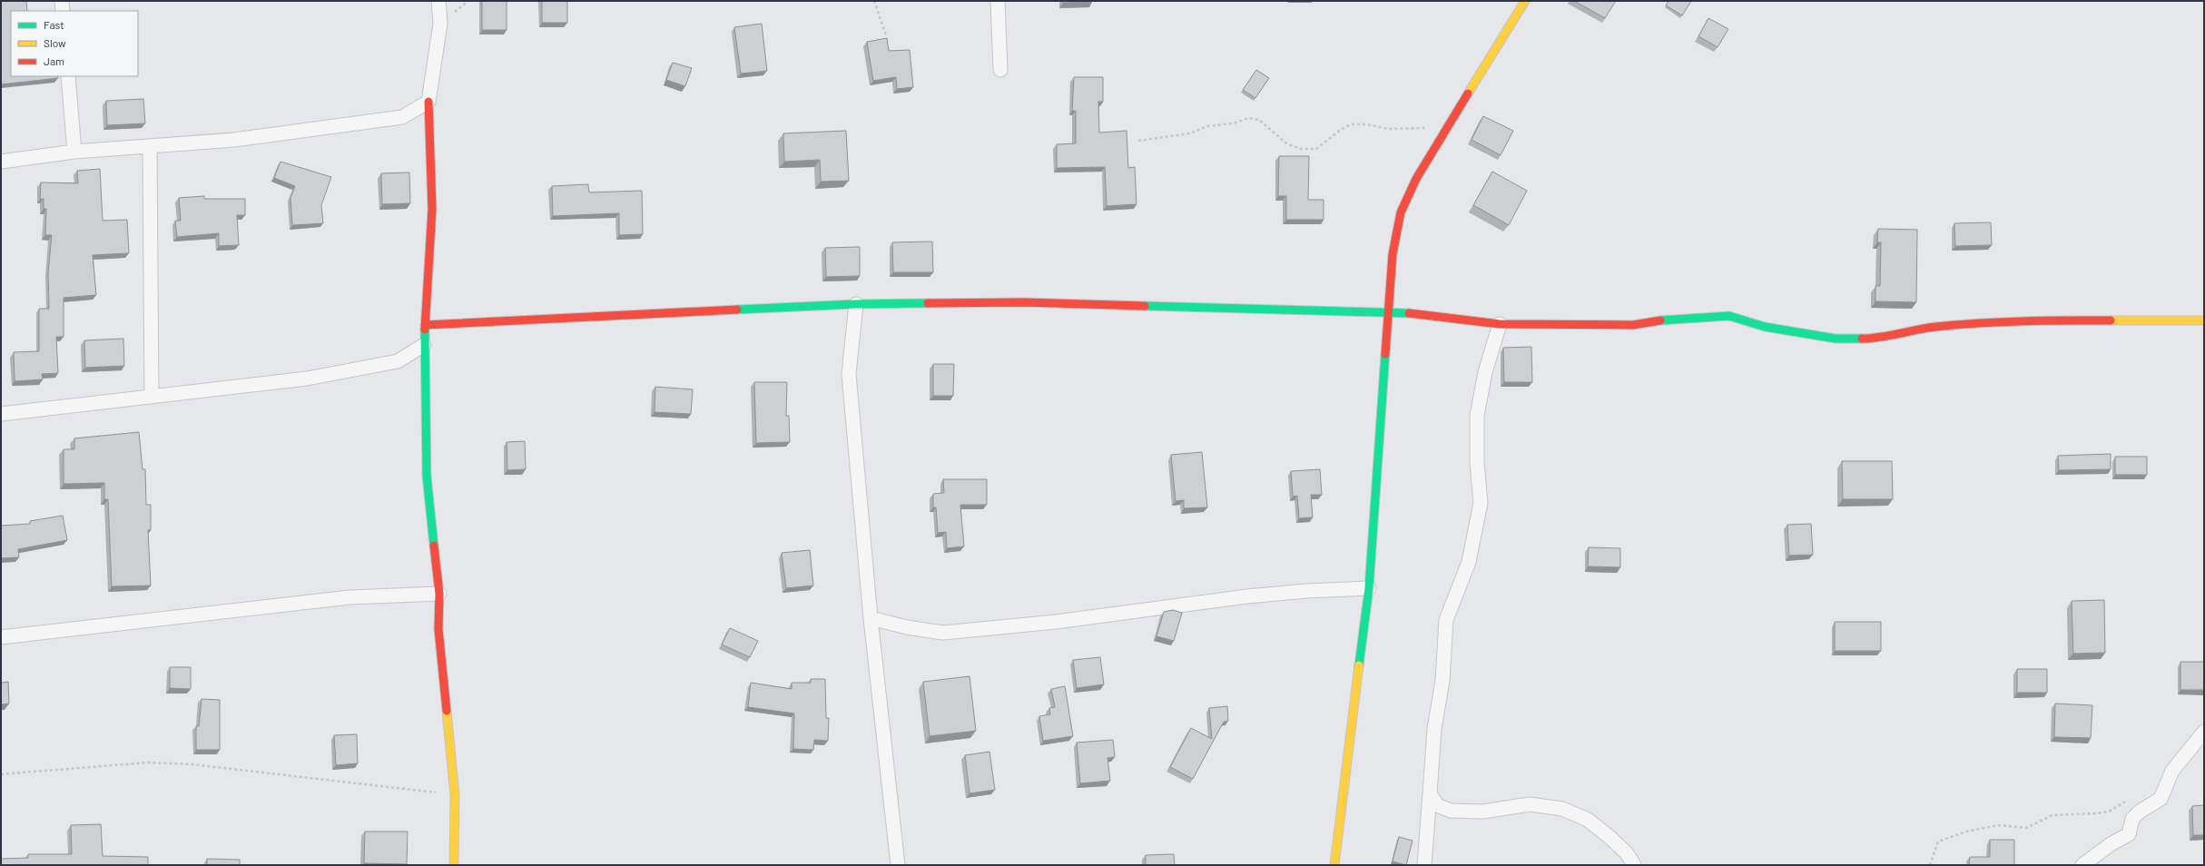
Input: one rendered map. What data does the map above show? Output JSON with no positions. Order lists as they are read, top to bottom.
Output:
{
  "legend": ["Fast", "Slow", "Jam"]
}
